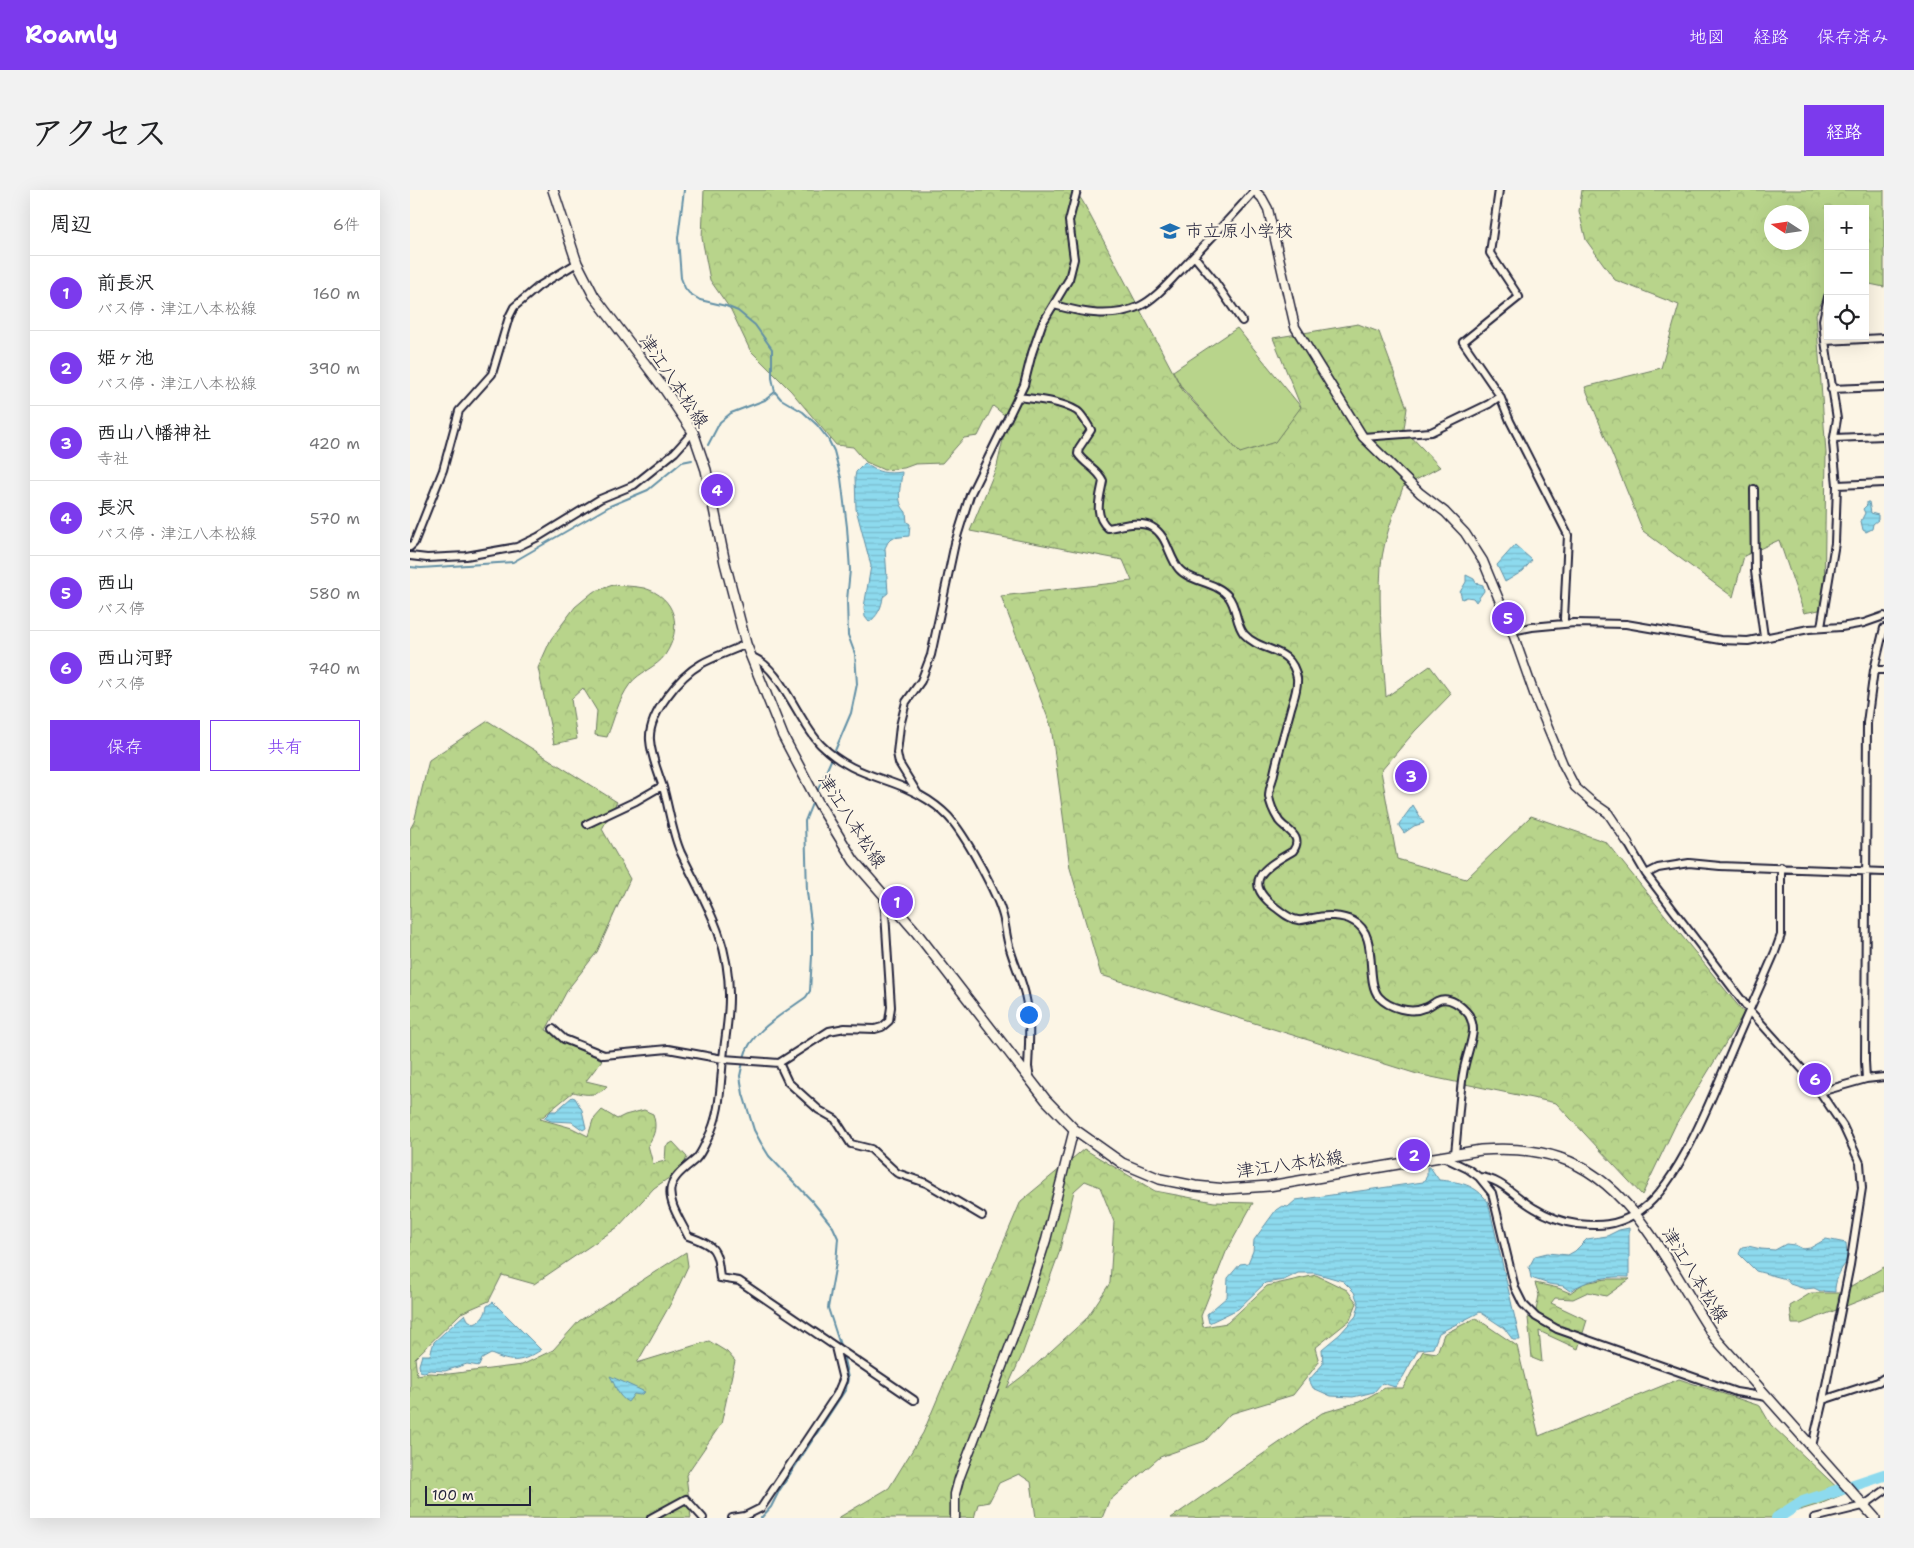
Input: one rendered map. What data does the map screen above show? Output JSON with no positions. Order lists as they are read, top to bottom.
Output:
{
  "streets": {
    "main road": ["津江八本松線"]
  },
  "places": {
    "school or university": ["市立原小学校"]
  },
  "scale_bar": "100 m",
  "north": "left",
  "page": {
    "header": "Roamly",
    "nav": ["地図", "経路", "保存済み"],
    "title": "アクセス",
    "buttons": [
      "経路",
      ["保存", "共有"]
    ],
    "heading": ["周辺", "6件"],
    "map_buttons": ["+", "−"],
    "list": [
      {
        "mark": "1",
        "name": "前長沢",
        "note": "バス停 · 津江八本松線",
        "value": "160 m"
      },
      {
        "mark": "2",
        "name": "姫ヶ池",
        "note": "バス停 · 津江八本松線",
        "value": "390 m"
      },
      {
        "mark": "3",
        "name": "西山八幡神社",
        "note": "寺社",
        "value": "420 m"
      },
      {
        "mark": "4",
        "name": "長沢",
        "note": "バス停 · 津江八本松線",
        "value": "570 m"
      },
      {
        "mark": "5",
        "name": "西山",
        "note": "バス停",
        "value": "580 m"
      },
      {
        "mark": "6",
        "name": "西山河野",
        "note": "バス停",
        "value": "740 m"
      }
    ],
    "pins": [
      "4",
      "5",
      "3",
      "1",
      "6",
      "2"
    ],
    "scale": "100 m"
  }
}
